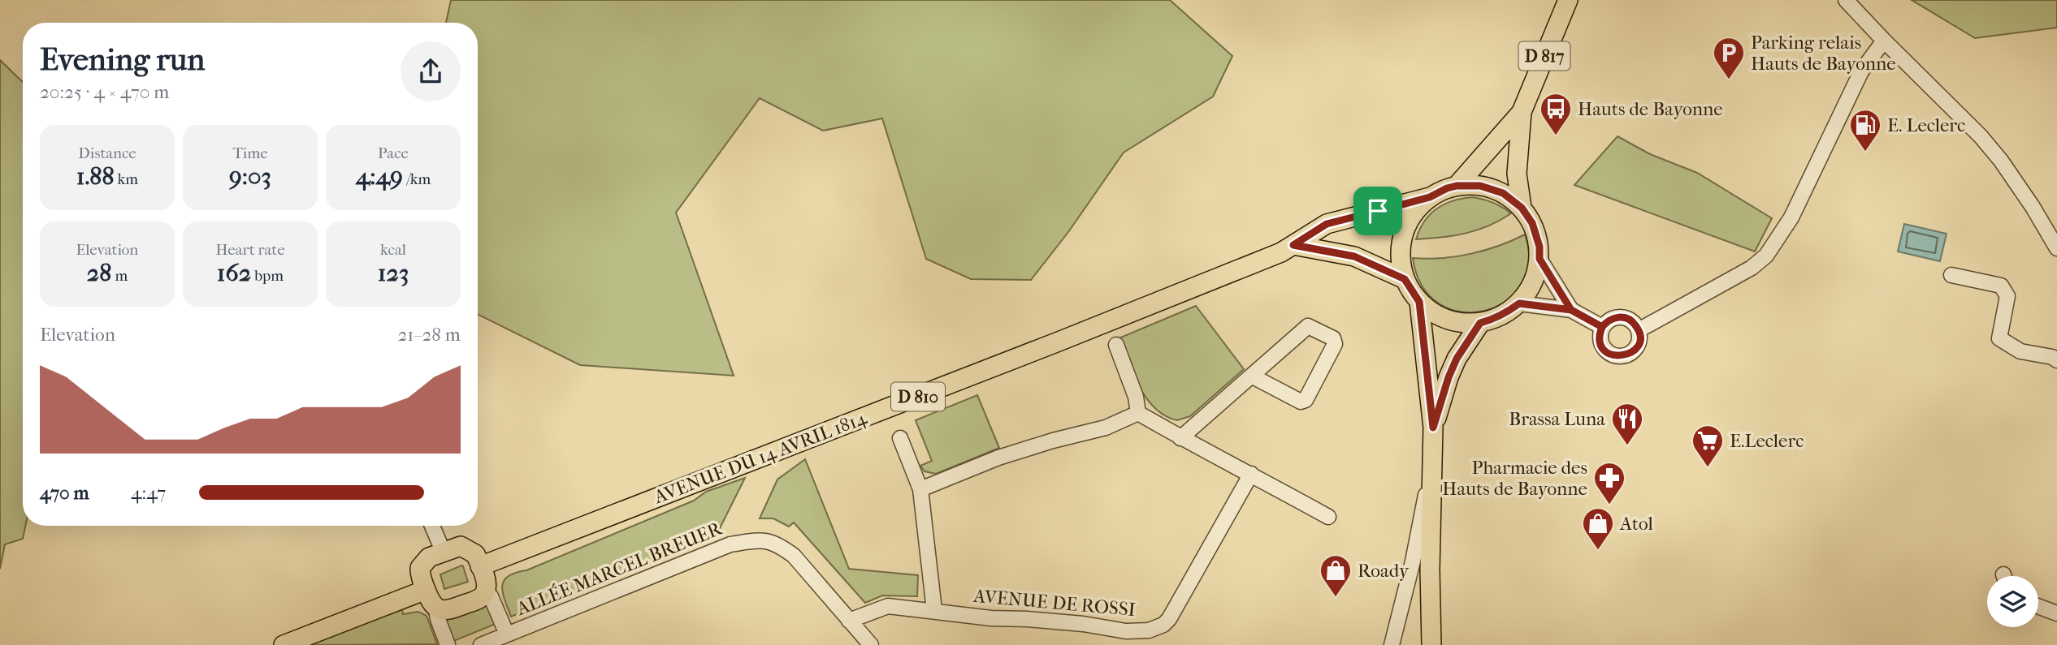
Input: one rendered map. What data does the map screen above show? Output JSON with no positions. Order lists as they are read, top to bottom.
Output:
{
  "streets": {
    "main road": ["D 817", "D 810", "AVENUE DU 14 AVRIL 1814"],
    "street": ["ALLÉE MARCEL BREUER", "AVENUE DE ROSSI"]
  },
  "crossings": [
    ["D 817", "AVENUE DU 14 AVRIL 1814"],
    ["AVENUE DU 14 AVRIL 1814", "ALLÉE MARCEL BREUER"],
    ["ALLÉE MARCEL BREUER", "AVENUE DE ROSSI"]
  ],
  "places": {
    "parking": ["Parking relais Hauts de Bayonne"],
    "bus stop": ["Hauts de Bayonne"],
    "fuel station": ["E. Leclerc"],
    "restaurant": ["Brassa Luna"],
    "supermarket": ["E.Leclerc"],
    "pharmacy": ["Pharmacie des Hauts de Bayonne"],
    "shop": ["Atol", "Roady"]
  },
  "page": {
    "heading": ["Evening run", "20:25 · 4 × 470 m"],
    "stats": [
      ["Distance", "1.88 km"],
      ["Time", "9:03"],
      ["Pace", "4:49 /km"],
      ["Elevation", "28 m"],
      ["Heart rate", "162 bpm"],
      ["kcal", "123"]
    ],
    "chart": ["Elevation", "21–28 m"],
    "list": [
      {
        "name": "470 m",
        "note": "4:47"
      }
    ]
  }
}
